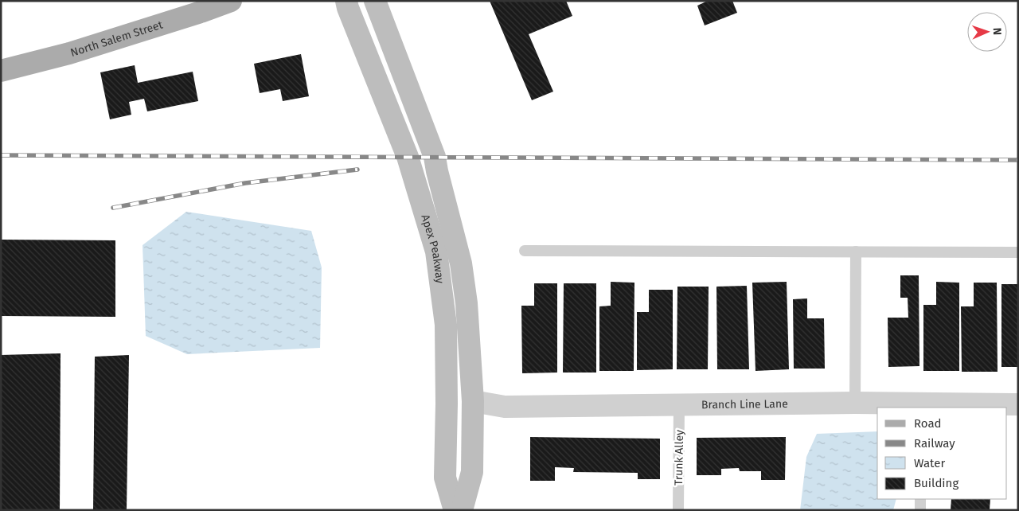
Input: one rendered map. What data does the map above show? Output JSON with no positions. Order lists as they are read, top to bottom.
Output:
{
  "streets": {
    "main road": ["North Salem Street", "Apex Peakway"],
    "street": ["Branch Line Lane"],
    "lane": ["Trunk Alley"]
  },
  "crossings": [
    ["Apex Peakway", "Branch Line Lane"],
    ["Branch Line Lane", "Trunk Alley"]
  ],
  "legend": [
    "Road",
    "Railway",
    "Water",
    "Building"
  ],
  "north": "right"
}
